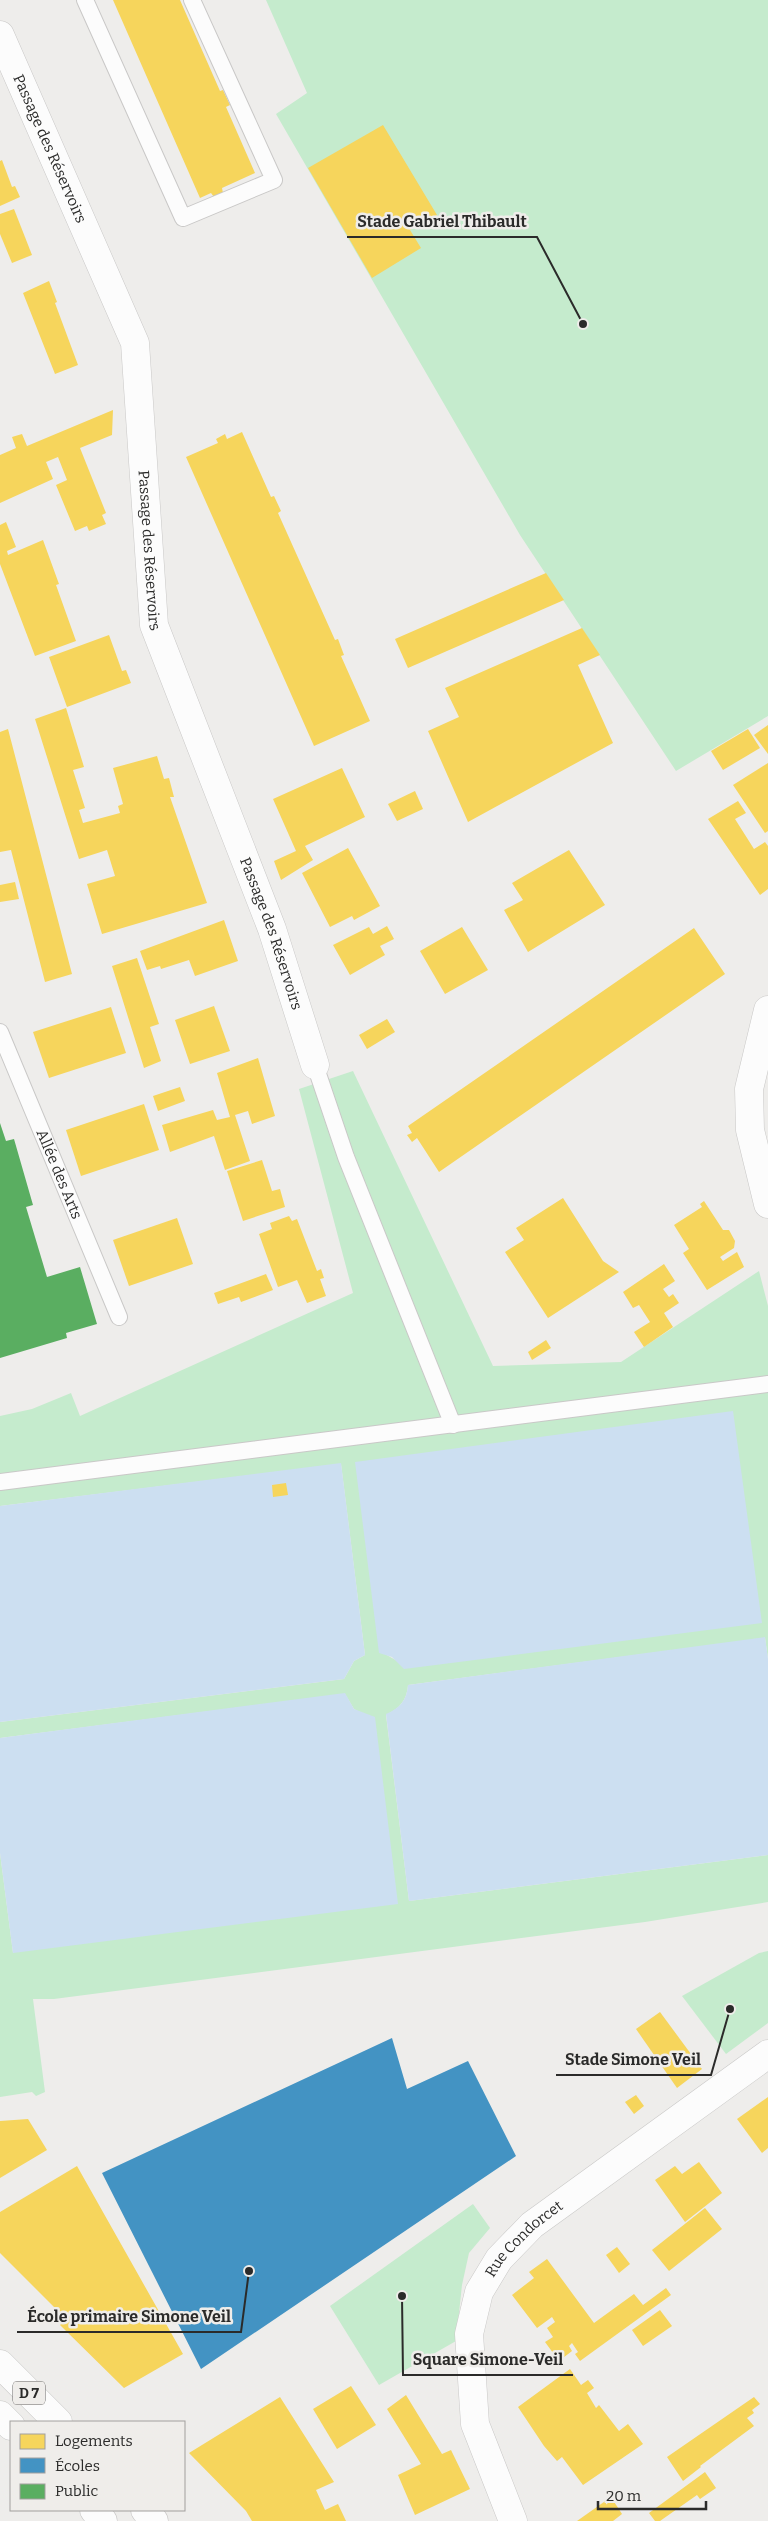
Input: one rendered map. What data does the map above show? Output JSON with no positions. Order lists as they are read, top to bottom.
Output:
{
  "streets": {
    "street": ["Passage des Réservoirs", "Rue Condorcet", "D 7"],
    "lane": ["Allée des Arts"]
  },
  "places": [
    "Stade Gabriel Thibault",
    "Stade Simone Veil",
    "École primaire Simone Veil",
    "Square Simone-Veil"
  ],
  "legend": ["Logements", "Écoles", "Public"],
  "scale_bar": "20 m"
}
